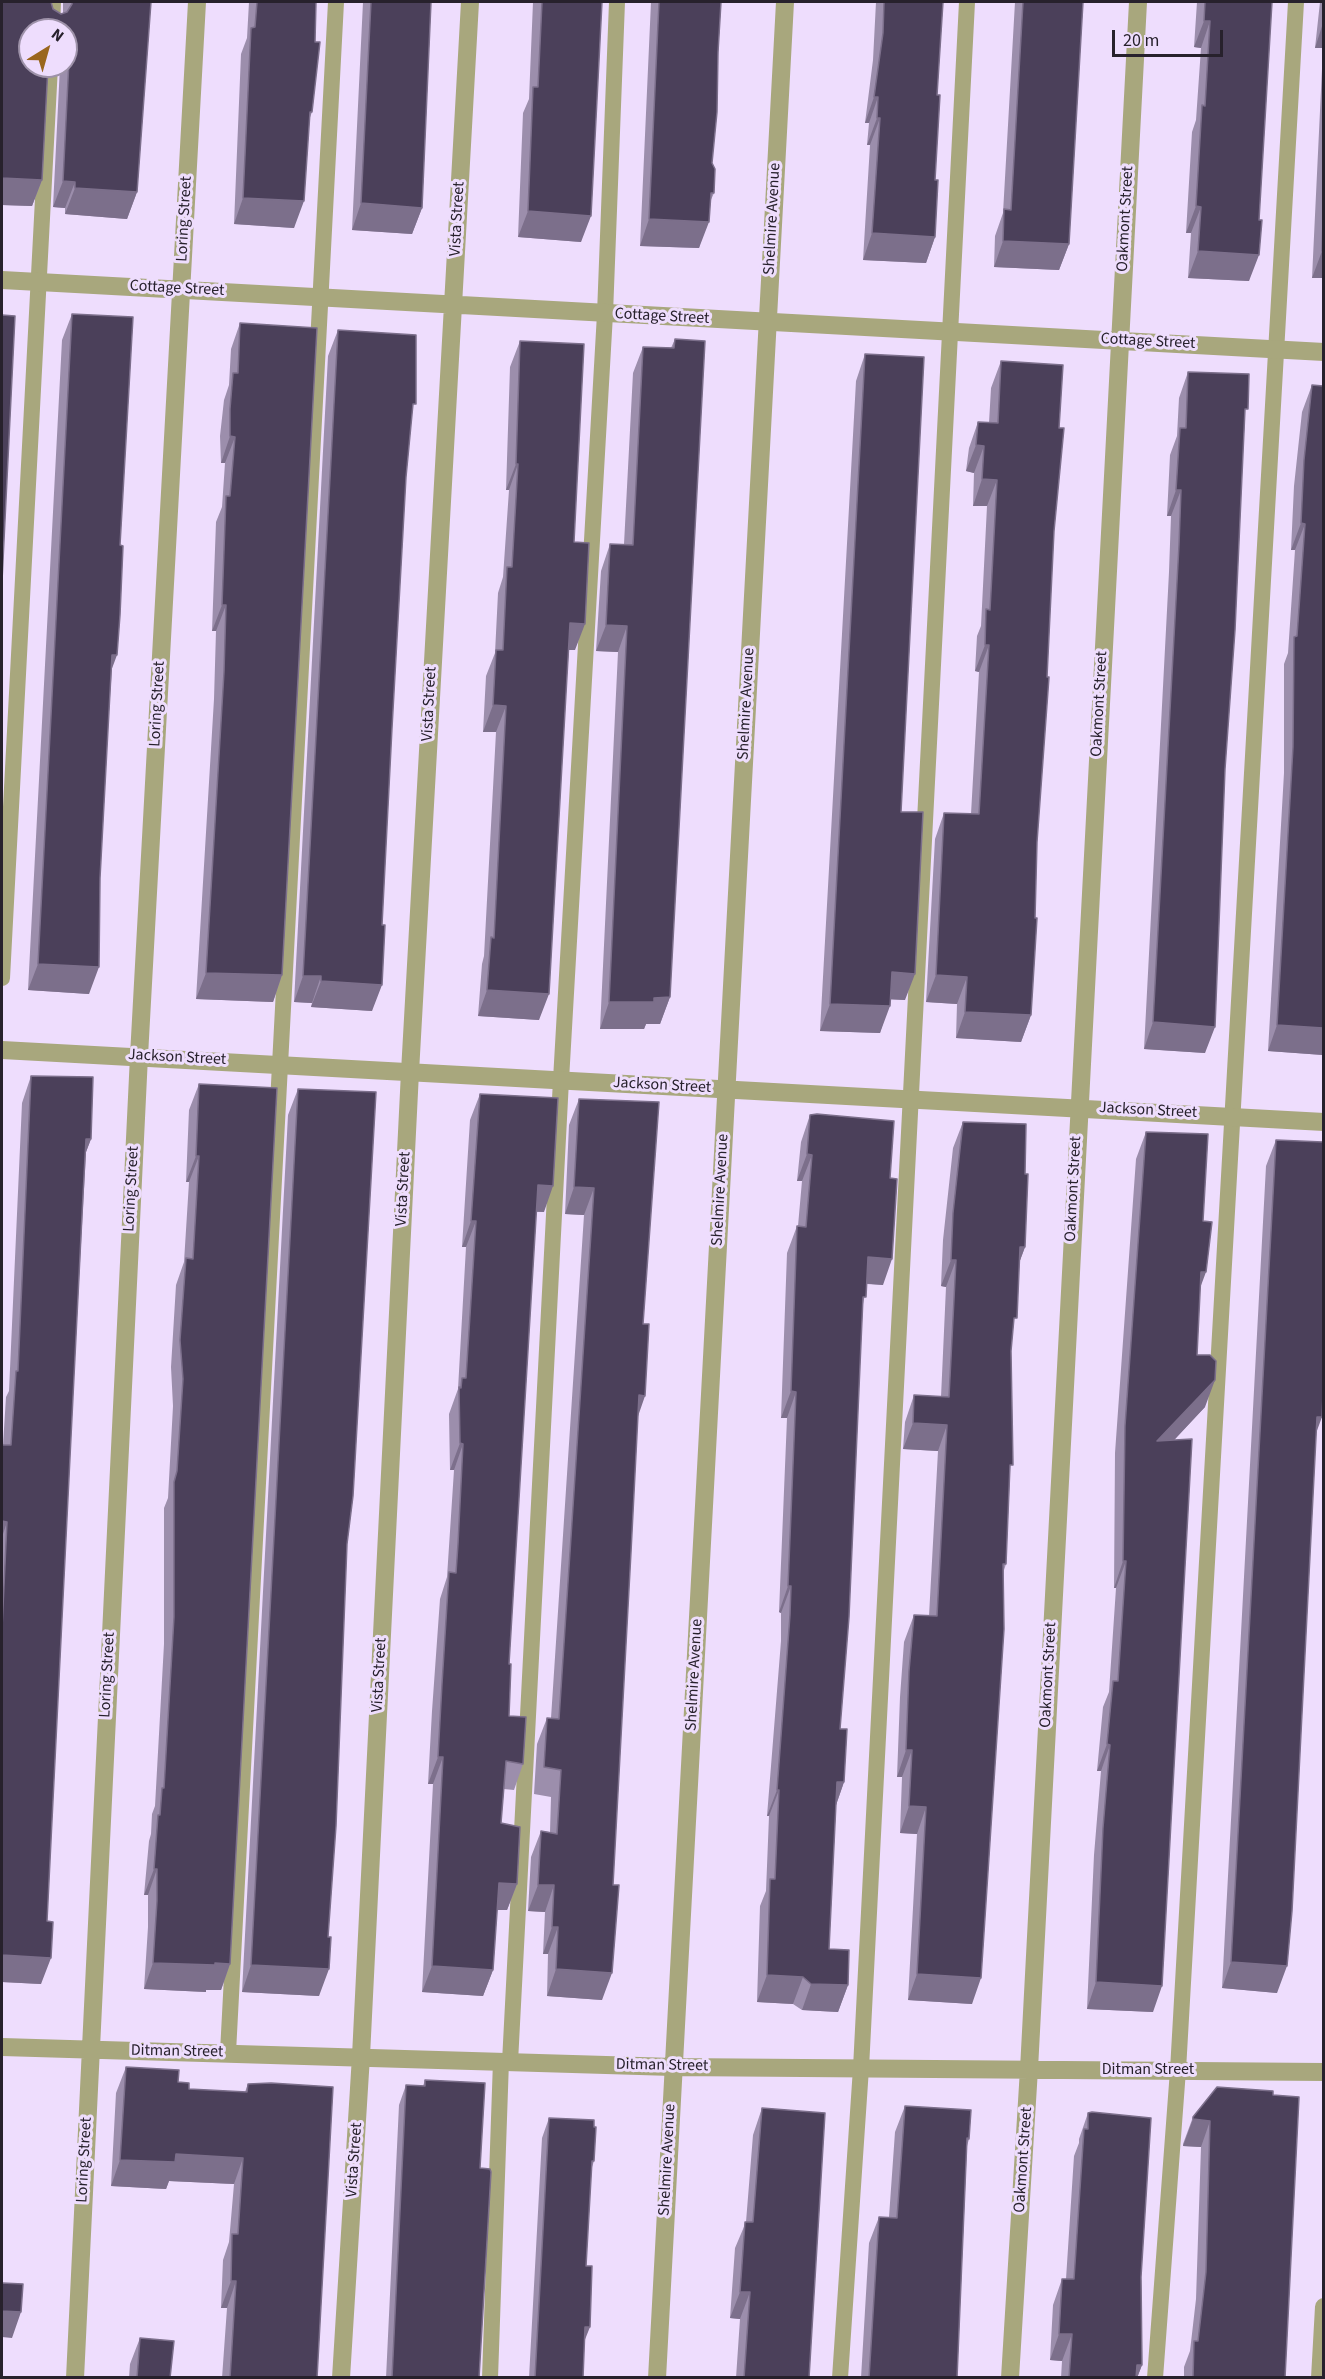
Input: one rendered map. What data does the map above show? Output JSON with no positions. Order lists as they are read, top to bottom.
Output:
{
  "streets": {
    "street": [
      "Loring Street",
      "Vista Street",
      "Shelmire Avenue",
      "Oakmont Street",
      "Cottage Street",
      "Jackson Street",
      "Ditman Street"
    ]
  },
  "crossings": [
    ["Loring Street", "Cottage Street"],
    ["Loring Street", "Jackson Street"],
    ["Loring Street", "Ditman Street"],
    ["Vista Street", "Cottage Street"],
    ["Vista Street", "Jackson Street"],
    ["Vista Street", "Ditman Street"],
    ["Shelmire Avenue", "Cottage Street"],
    ["Shelmire Avenue", "Jackson Street"],
    ["Shelmire Avenue", "Ditman Street"],
    ["Oakmont Street", "Cottage Street"],
    ["Oakmont Street", "Jackson Street"],
    ["Oakmont Street", "Ditman Street"]
  ],
  "scale_bar": "20 m",
  "north": "top right"
}
